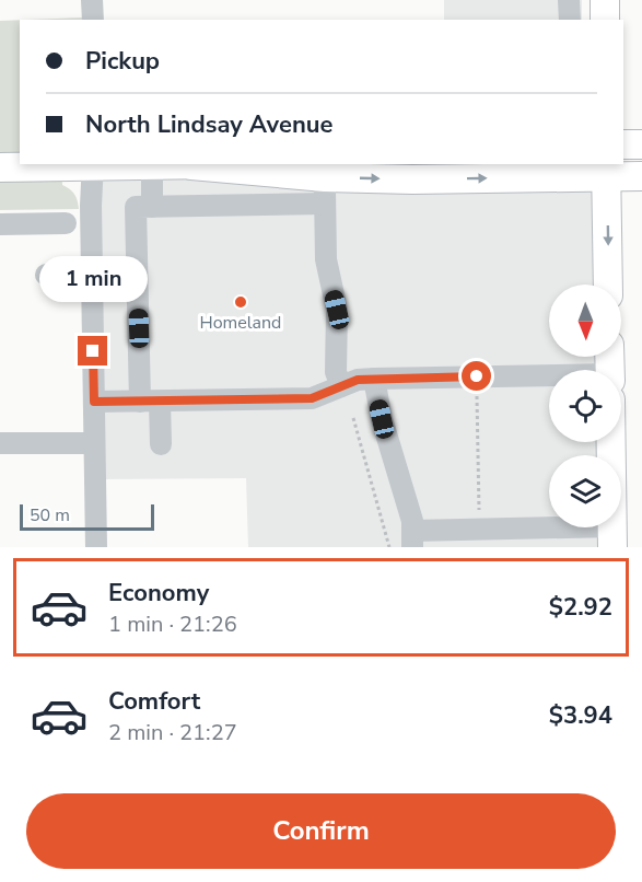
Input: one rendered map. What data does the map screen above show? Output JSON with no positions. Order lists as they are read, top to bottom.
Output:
{
  "places": ["Homeland"],
  "scale_bar": "50 m",
  "north": "bottom",
  "page": {
    "banner": ["Pickup", "North Lindsay Avenue"],
    "bubble": "1 min",
    "scale": "50 m",
    "list": [
      {
        "name": "Economy",
        "note": "1 min · 21:26",
        "value": "$2.92"
      },
      {
        "name": "Comfort",
        "note": "2 min · 21:27",
        "value": "$3.94"
      }
    ],
    "buttons": "Confirm"
  }
}
